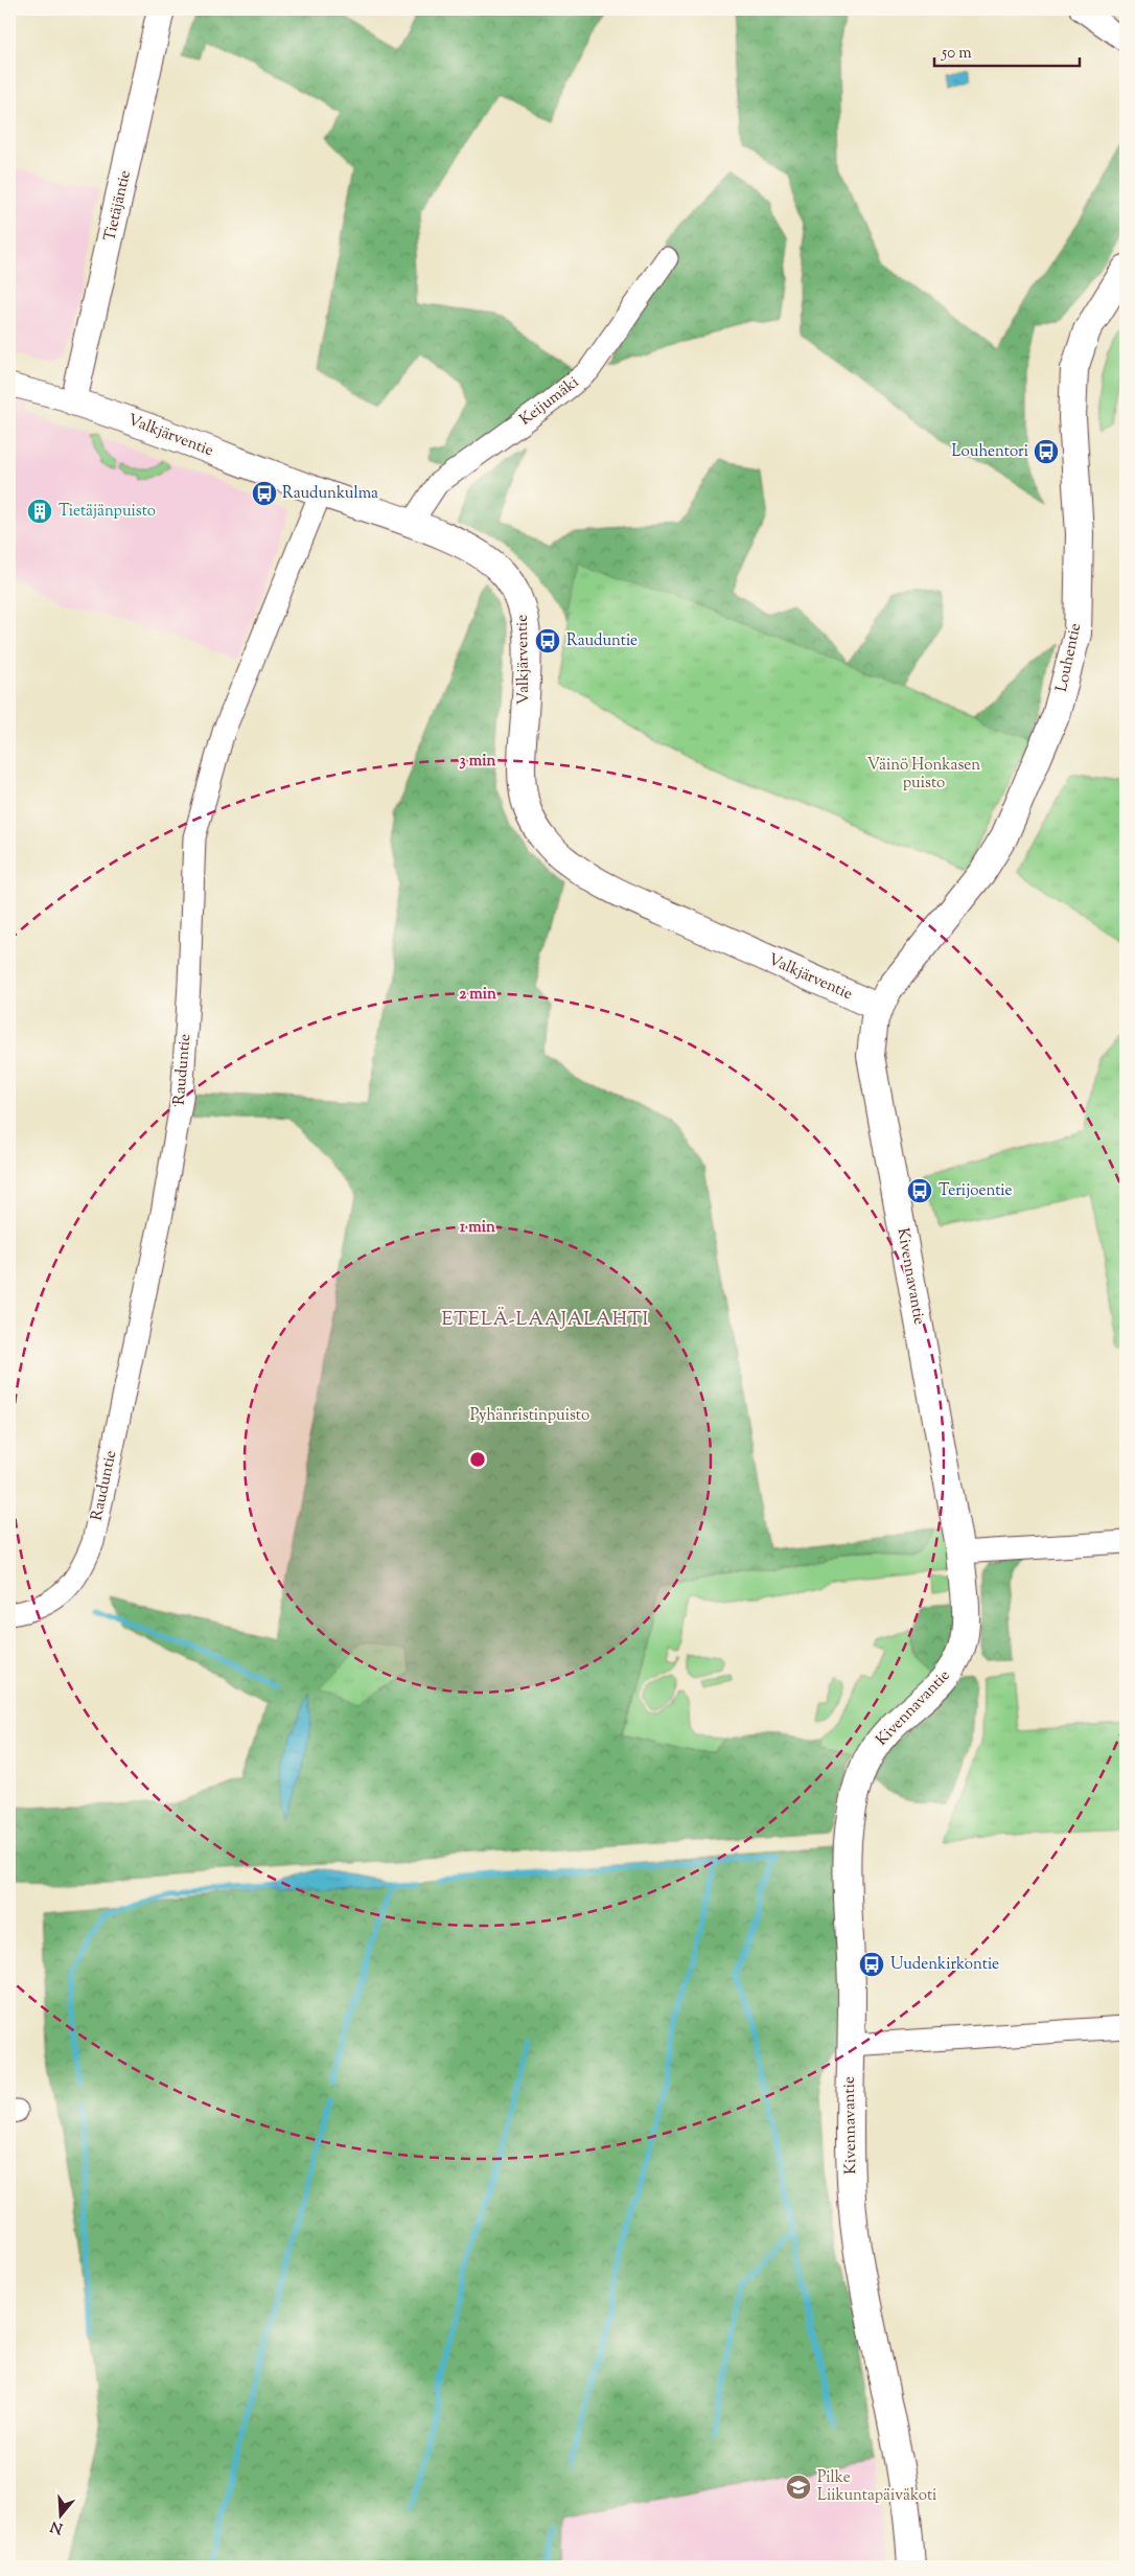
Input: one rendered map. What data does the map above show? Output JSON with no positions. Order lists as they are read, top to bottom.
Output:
{
  "streets": {
    "street": [
      "Tietäjäntie",
      "Keijumäki",
      "Valkjärventie",
      "Louhentie",
      "Rauduntie",
      "Kivennavantie"
    ]
  },
  "crossings": [
    ["Tietäjäntie", "Valkjärventie"],
    ["Keijumäki", "Valkjärventie"],
    ["Valkjärventie", "Louhentie"],
    ["Valkjärventie", "Rauduntie"],
    ["Valkjärventie", "Kivennavantie"],
    ["Louhentie", "Kivennavantie"]
  ],
  "districts": ["ETELÄ-LAAJALAHTI"],
  "parks": ["Väinö Honkasen puisto", "Pyhänristinpuisto"],
  "places": {
    "bus stop": [
      "Louhentori",
      "Raudunkulma",
      "Rauduntie",
      "Terijoentie",
      "Uudenkirkontie"
    ],
    "building": ["Tietäjänpuisto"],
    "school or university": ["Pilke Liikuntapäiväkoti"]
  },
  "scale_bar": "50 m",
  "north": "bottom",
  "rings": ["3 min", "2 min", "1 min"]
}
